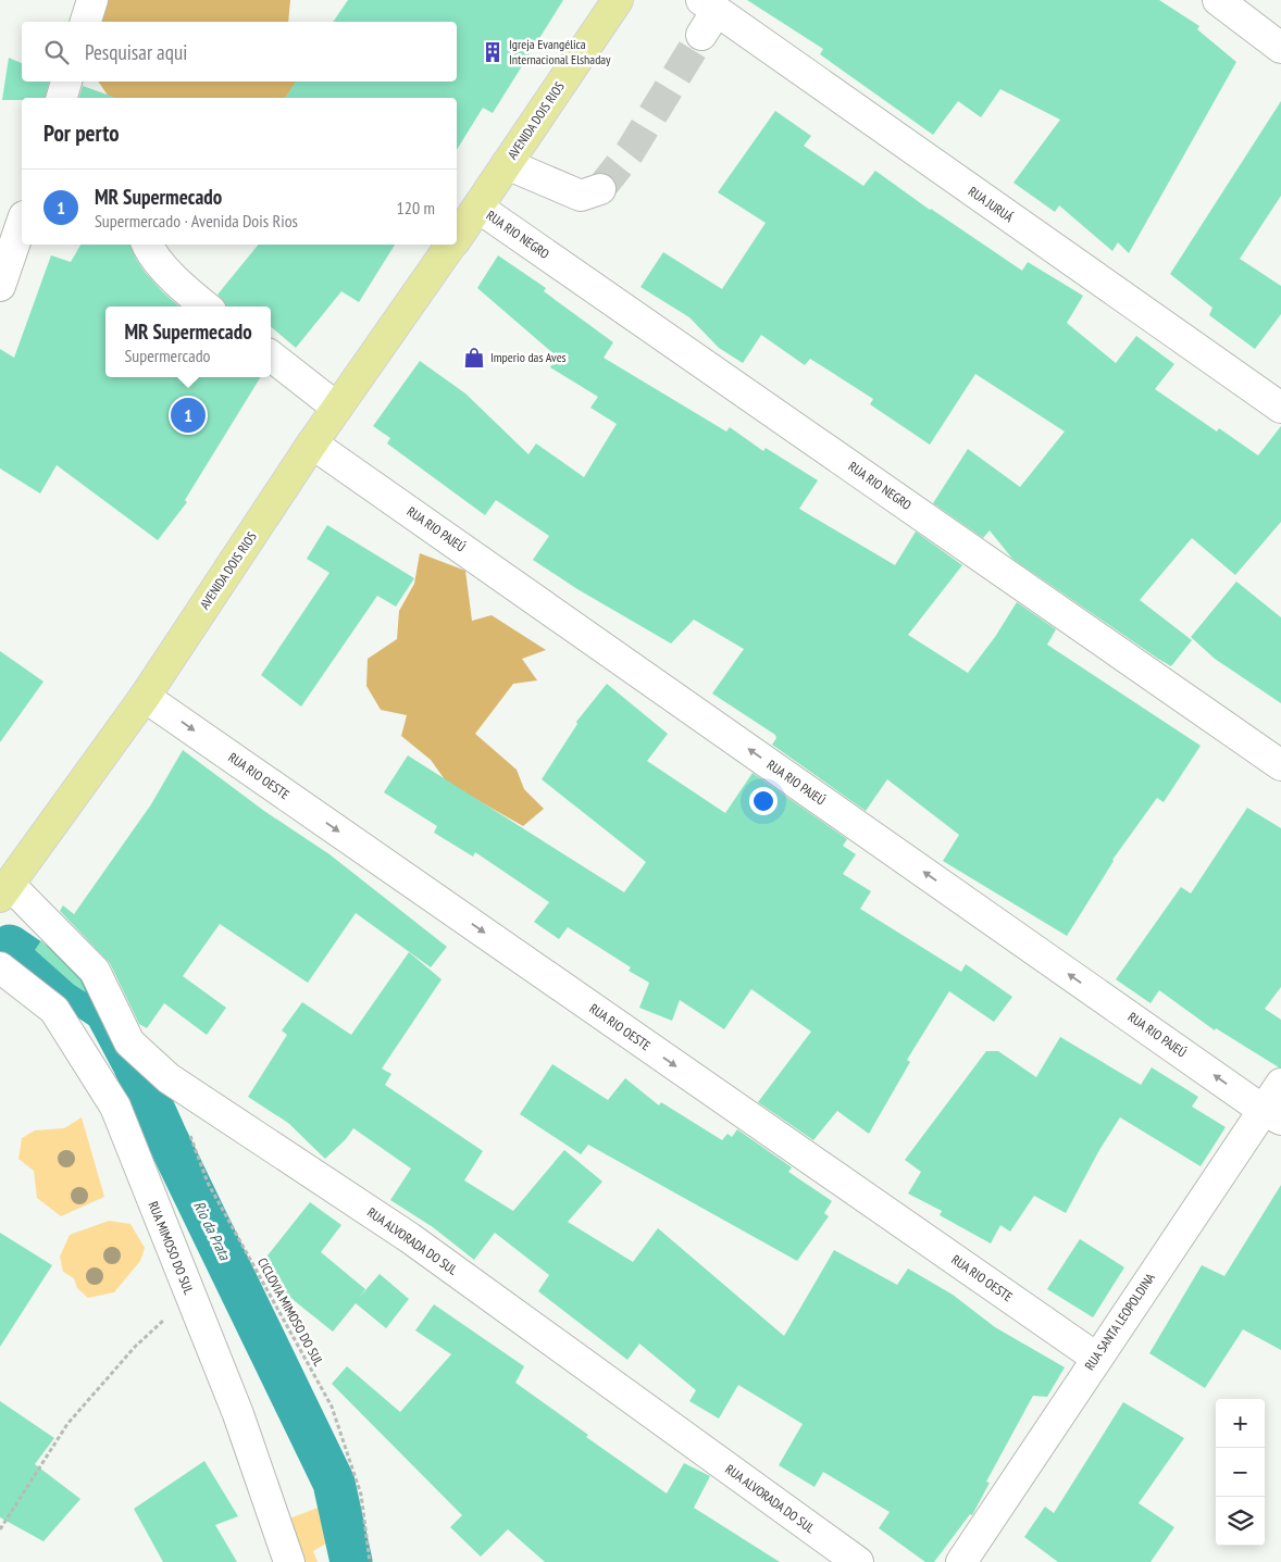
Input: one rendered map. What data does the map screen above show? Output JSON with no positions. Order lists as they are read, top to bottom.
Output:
{
  "streets": {
    "main road": ["AVENIDA DOIS RIOS"],
    "street": [
      "RUA JURUÁ",
      "RUA RIO NEGRO",
      "RUA RIO PAJEÚ",
      "RUA RIO OESTE",
      "RUA ALVORADA DO SUL",
      "RUA MIMOSO DO SUL",
      "RUA SANTA LEOPOLDINA"
    ],
    "path": ["CICLOVIA MIMOSO DO SUL"]
  },
  "crossings": [
    ["AVENIDA DOIS RIOS", "RUA RIO NEGRO"],
    ["AVENIDA DOIS RIOS", "RUA RIO PAJEÚ"],
    ["AVENIDA DOIS RIOS", "RUA RIO OESTE"],
    ["AVENIDA DOIS RIOS", "RUA ALVORADA DO SUL"],
    ["RUA RIO PAJEÚ", "RUA SANTA LEOPOLDINA"],
    ["RUA RIO OESTE", "RUA SANTA LEOPOLDINA"]
  ],
  "one_way": ["RUA RIO PAJEÚ", "RUA RIO OESTE"],
  "water": ["Rio da Prata"],
  "places": {
    "building": ["Igreja Evangélica Internacional Elshaday"],
    "shop": ["Imperio das Aves"]
  },
  "page": {
    "search": "Pesquisar aqui",
    "heading": "Por perto",
    "list": [
      {
        "mark": "1",
        "name": "MR Supermecado",
        "note": "Supermercado · Avenida Dois Rios",
        "value": "120 m"
      }
    ],
    "popup": ["MR Supermecado", "Supermercado"],
    "pins": "1",
    "map_buttons": ["+", "−"]
  }
}
